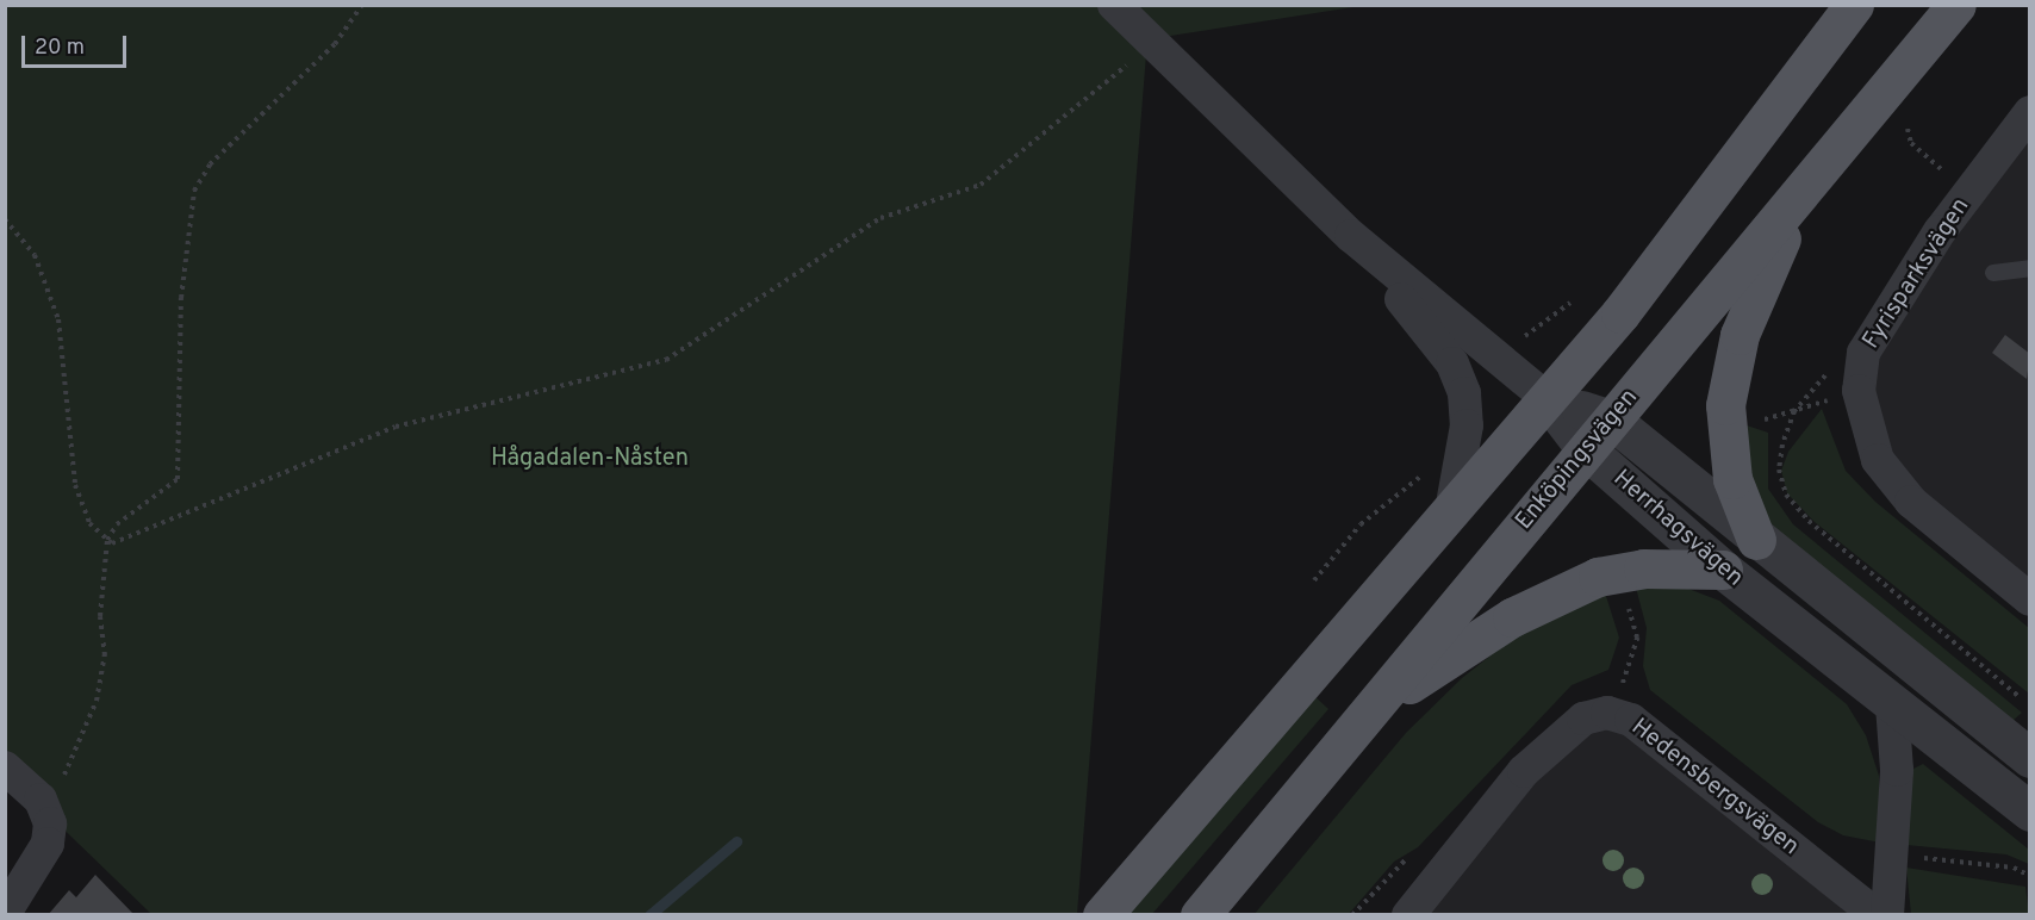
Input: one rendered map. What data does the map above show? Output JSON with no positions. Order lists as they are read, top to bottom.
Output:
{
  "streets": {
    "main road": ["Enköpingsvägen"],
    "street": ["Fyrisparksvägen", "Herrhagsvägen", "Hedensbergsvägen"]
  },
  "crossings": [
    ["Enköpingsvägen", "Herrhagsvägen"]
  ],
  "parks": ["Hågadalen-Nåsten"],
  "scale_bar": "20 m"
}
